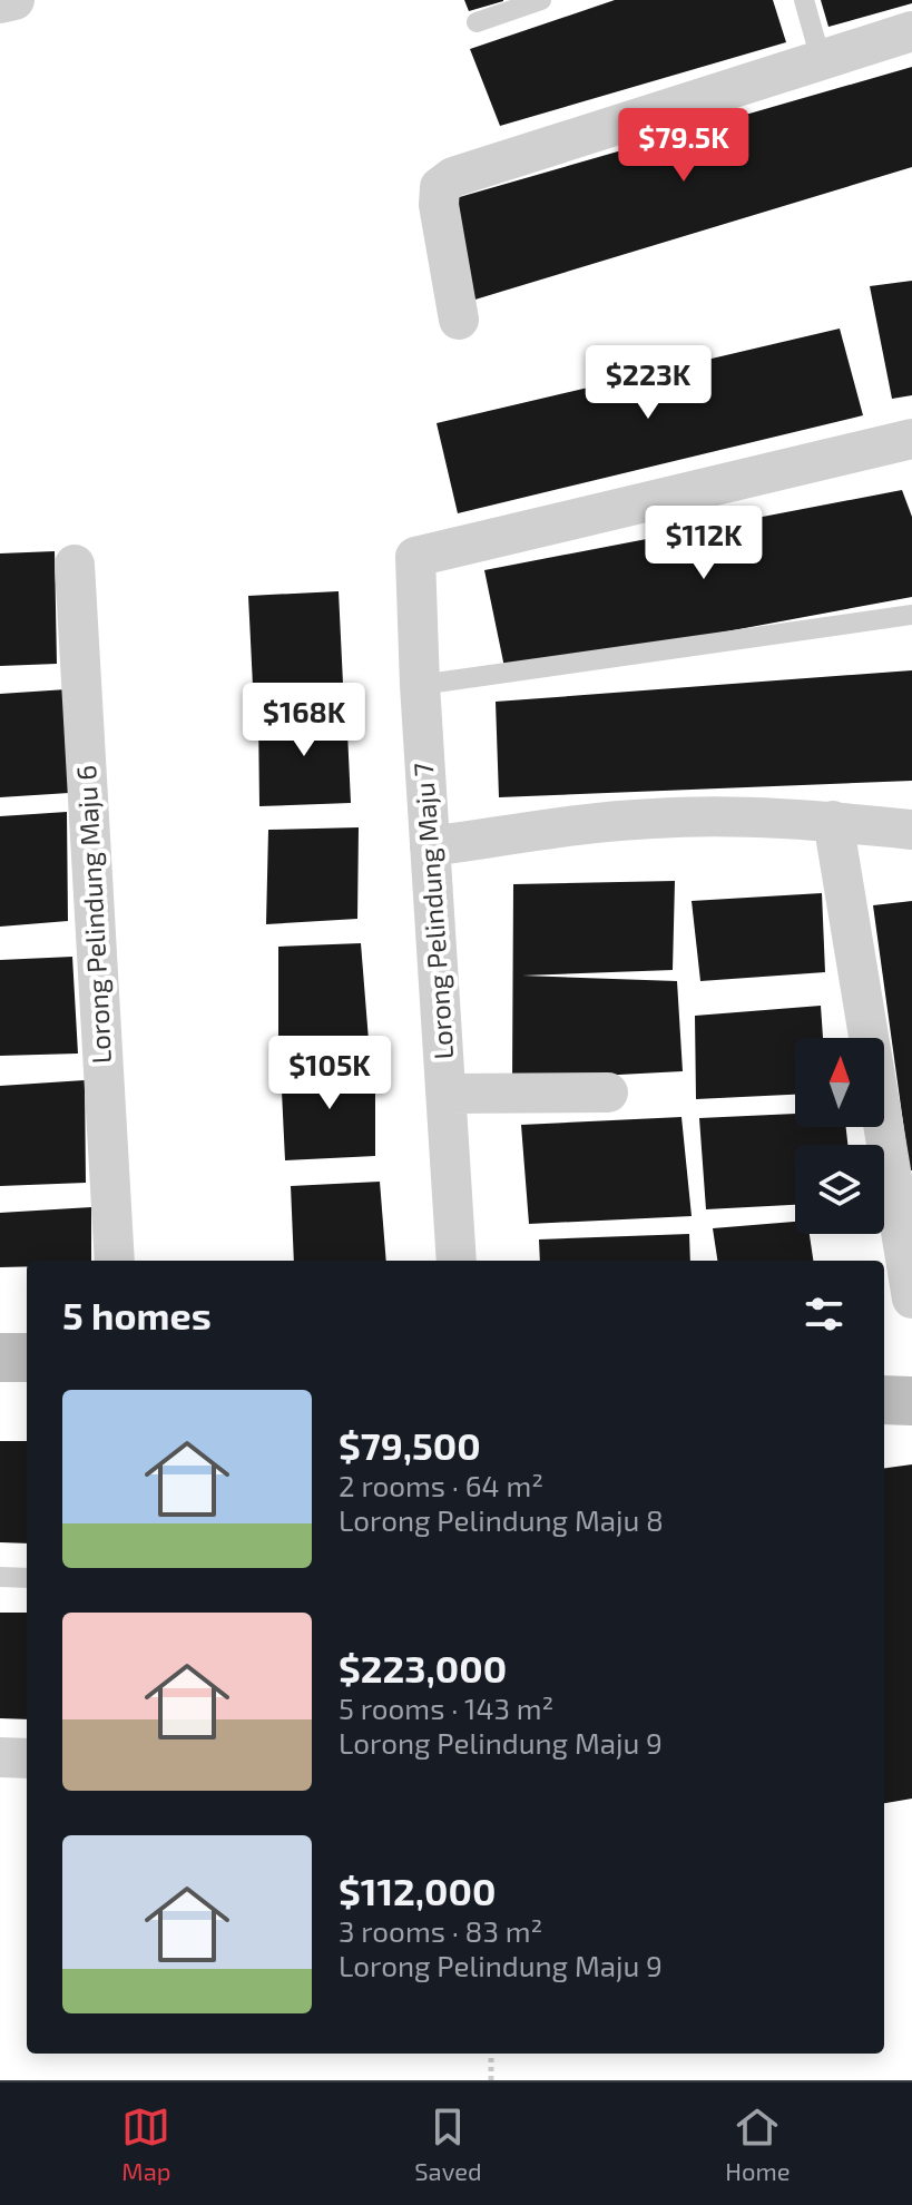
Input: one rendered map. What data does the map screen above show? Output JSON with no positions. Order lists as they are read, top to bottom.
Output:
{
  "streets": {
    "street": ["Lorong Pelindung Maju 7", "Lorong Pelindung Maju 6"]
  },
  "north": "top",
  "page": {
    "price": [
      "$79.5K",
      "$223K",
      "$112K",
      "$168K",
      "$105K"
    ],
    "heading": "5 homes",
    "list": [
      {
        "name": "$79,500",
        "note": "2 rooms · 64 m² · Lorong Pelindung Maju 8"
      },
      {
        "name": "$223,000",
        "note": "5 rooms · 143 m² · Lorong Pelindung Maju 9"
      },
      {
        "name": "$112,000",
        "note": "3 rooms · 83 m² · Lorong Pelindung Maju 9"
      }
    ],
    "tabs": ["Map", "Saved", "Home"]
  }
}
